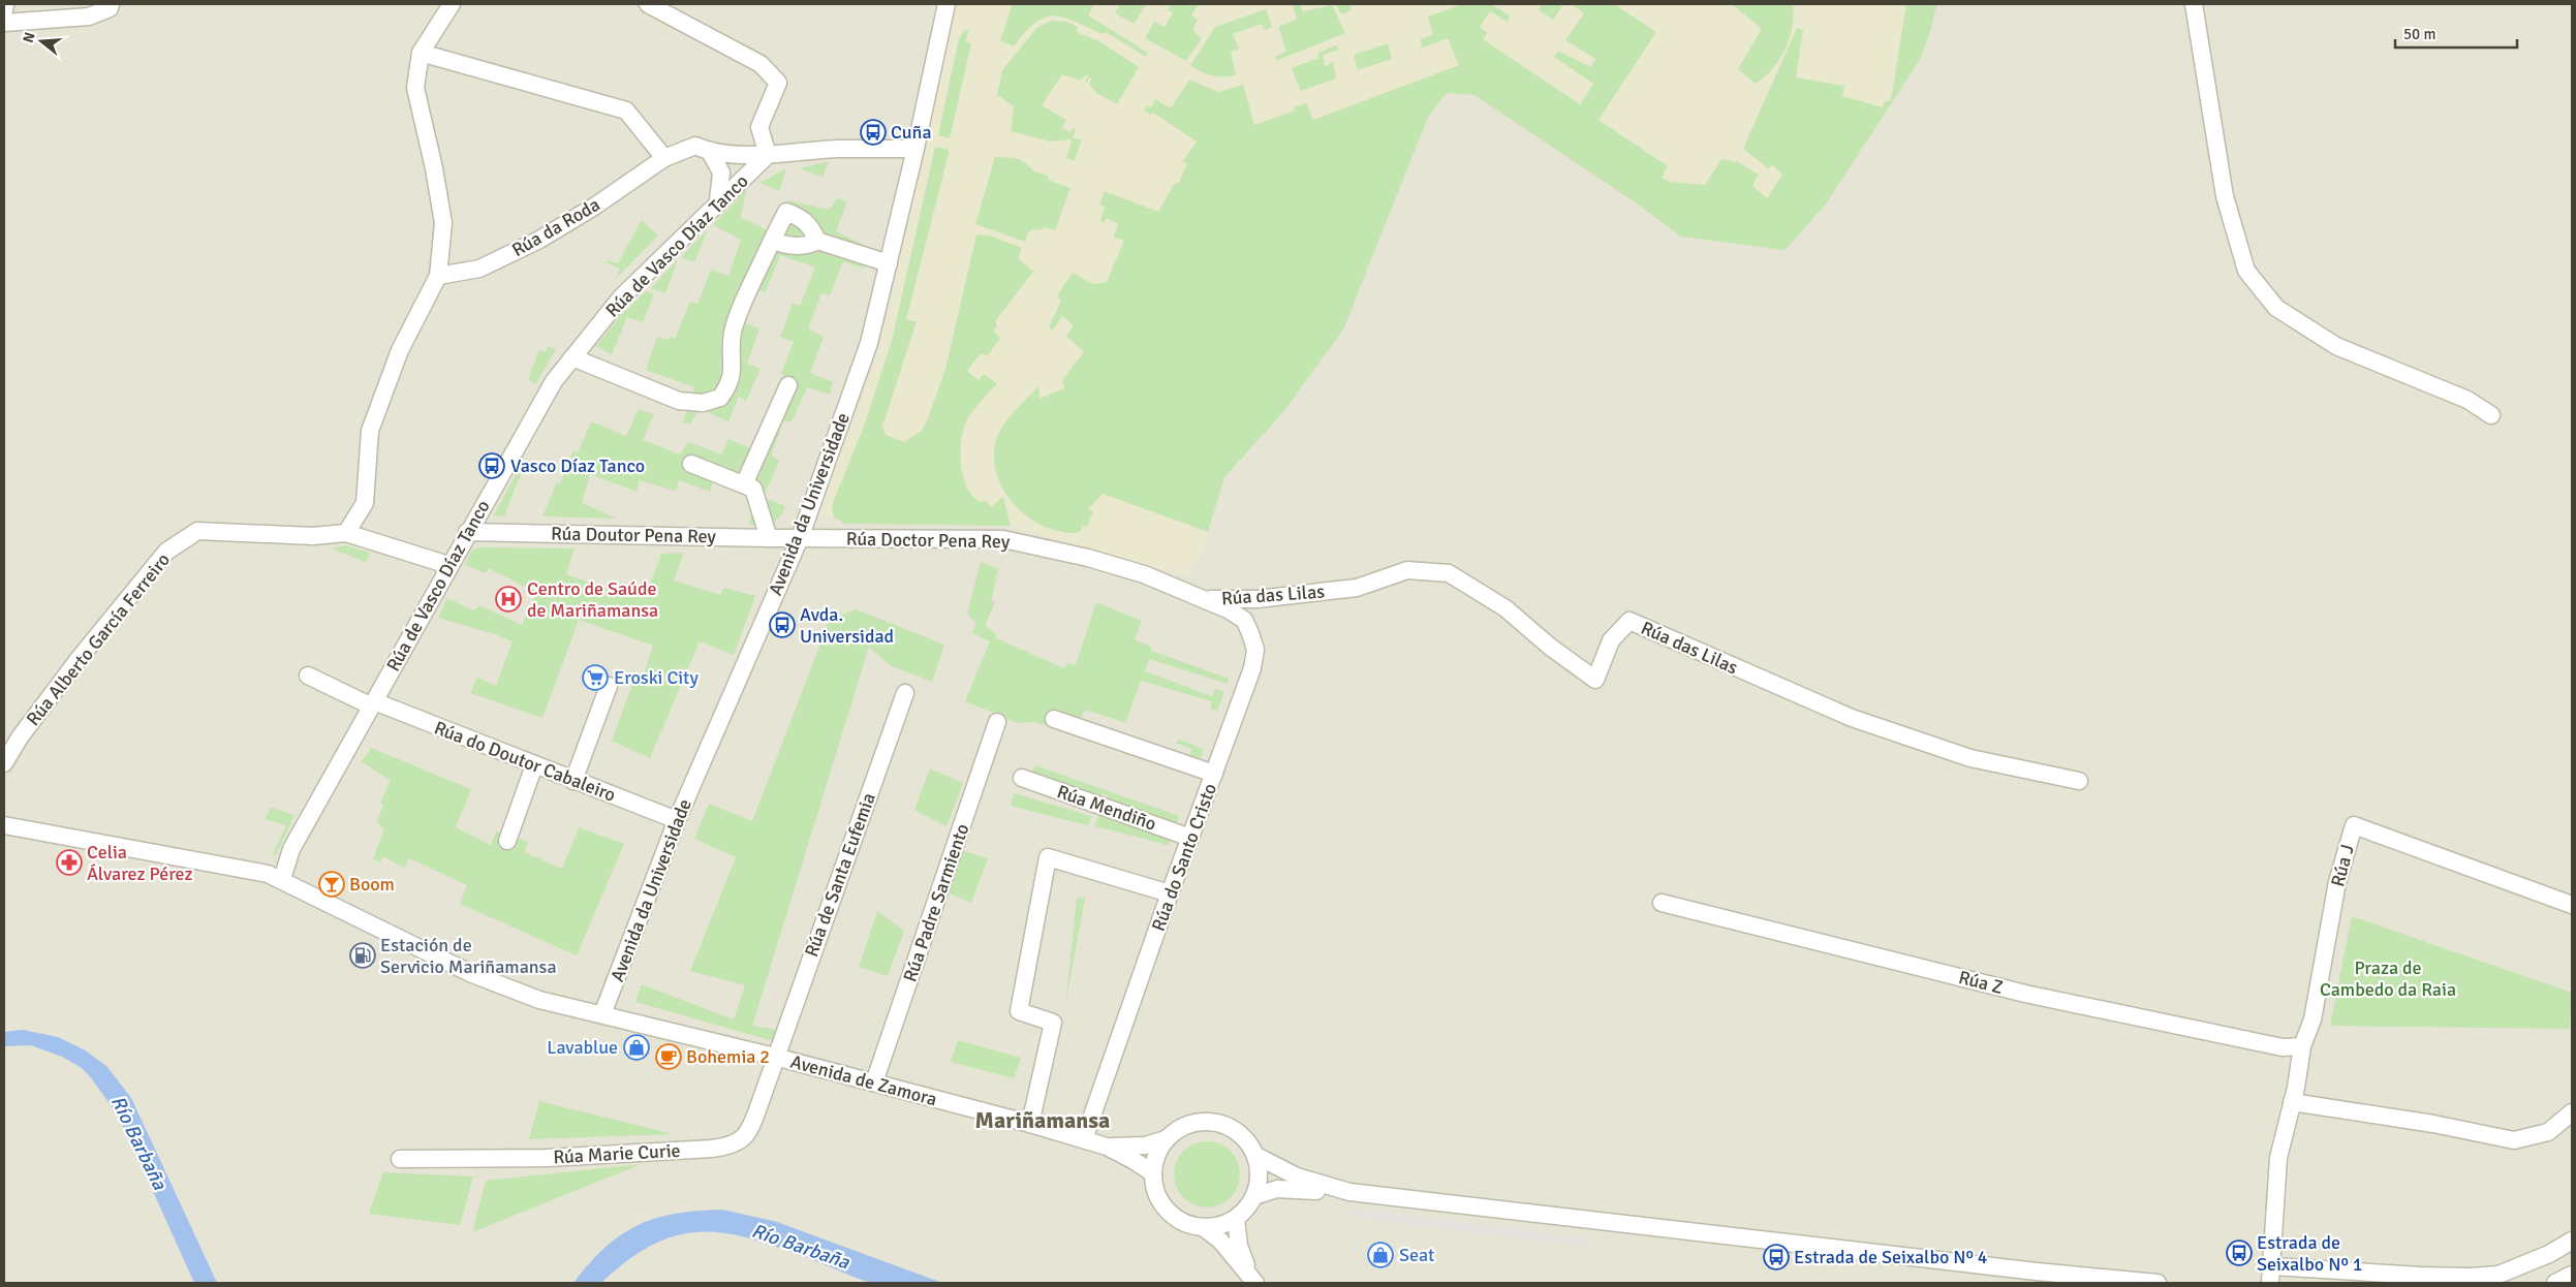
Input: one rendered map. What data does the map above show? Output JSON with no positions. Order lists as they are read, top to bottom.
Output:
{
  "streets": {
    "street": [
      "Rúa da Roda",
      "Rúa de Vasco Díaz Tanco",
      "Avenida da Universidade",
      "Rúa Doutor Pena Rey",
      "Rúa Doctor Pena Rey",
      "Rúa das Lilas",
      "Rúa Alberto García Ferreiro",
      "Rúa do Doutor Cabaleiro",
      "Rúa Mendiño",
      "Rúa do Santo Cristo",
      "Rúa J",
      "Rúa de Santa Eufemia",
      "Rúa Padre Sarmiento",
      "Rúa Z",
      "Avenida de Zamora",
      "Rúa Marie Curie"
    ]
  },
  "crossings": [
    ["Rúa da Roda", "Rúa de Vasco Díaz Tanco"],
    ["Rúa de Vasco Díaz Tanco", "Rúa Doutor Pena Rey"],
    ["Rúa de Vasco Díaz Tanco", "Rúa Alberto García Ferreiro"],
    ["Rúa de Vasco Díaz Tanco", "Rúa do Doutor Cabaleiro"],
    ["Rúa de Vasco Díaz Tanco", "Avenida de Zamora"],
    ["Avenida da Universidade", "Rúa Doutor Pena Rey"],
    ["Avenida da Universidade", "Rúa Doctor Pena Rey"],
    ["Avenida da Universidade", "Rúa do Doutor Cabaleiro"],
    ["Avenida da Universidade", "Avenida de Zamora"],
    ["Rúa Doutor Pena Rey", "Rúa Doctor Pena Rey"],
    ["Rúa Doctor Pena Rey", "Rúa das Lilas"],
    ["Rúa Doctor Pena Rey", "Rúa do Santo Cristo"],
    ["Rúa das Lilas", "Rúa do Santo Cristo"],
    ["Rúa Mendiño", "Rúa do Santo Cristo"],
    ["Rúa do Santo Cristo", "Avenida de Zamora"],
    ["Rúa J", "Rúa Z"],
    ["Rúa de Santa Eufemia", "Avenida de Zamora"],
    ["Rúa de Santa Eufemia", "Rúa Marie Curie"],
    ["Rúa Padre Sarmiento", "Avenida de Zamora"],
    ["Avenida de Zamora", "Rúa Marie Curie"]
  ],
  "districts": ["Mariñamansa"],
  "water": ["Río Barbaña"],
  "parks": ["Praza de Cambedo da Raia"],
  "places": {
    "bus stop": [
      "Cuña",
      "Vasco Díaz Tanco",
      "Avda. Universidad",
      "Estrada de Seixalbo Nº 1",
      "Estrada de Seixalbo Nº 4"
    ],
    "hospital": ["Centro de Saúde de Mariñamansa"],
    "supermarket": ["Eroski City"],
    "pharmacy": ["Celia Álvarez Pérez"],
    "bar": ["Boom"],
    "fuel station": ["Estación de Servicio Mariñamansa"],
    "shop": ["Lavablue", "Seat"],
    "cafe": ["Bohemia 2"]
  },
  "scale_bar": "50 m",
  "north": "left"
}
